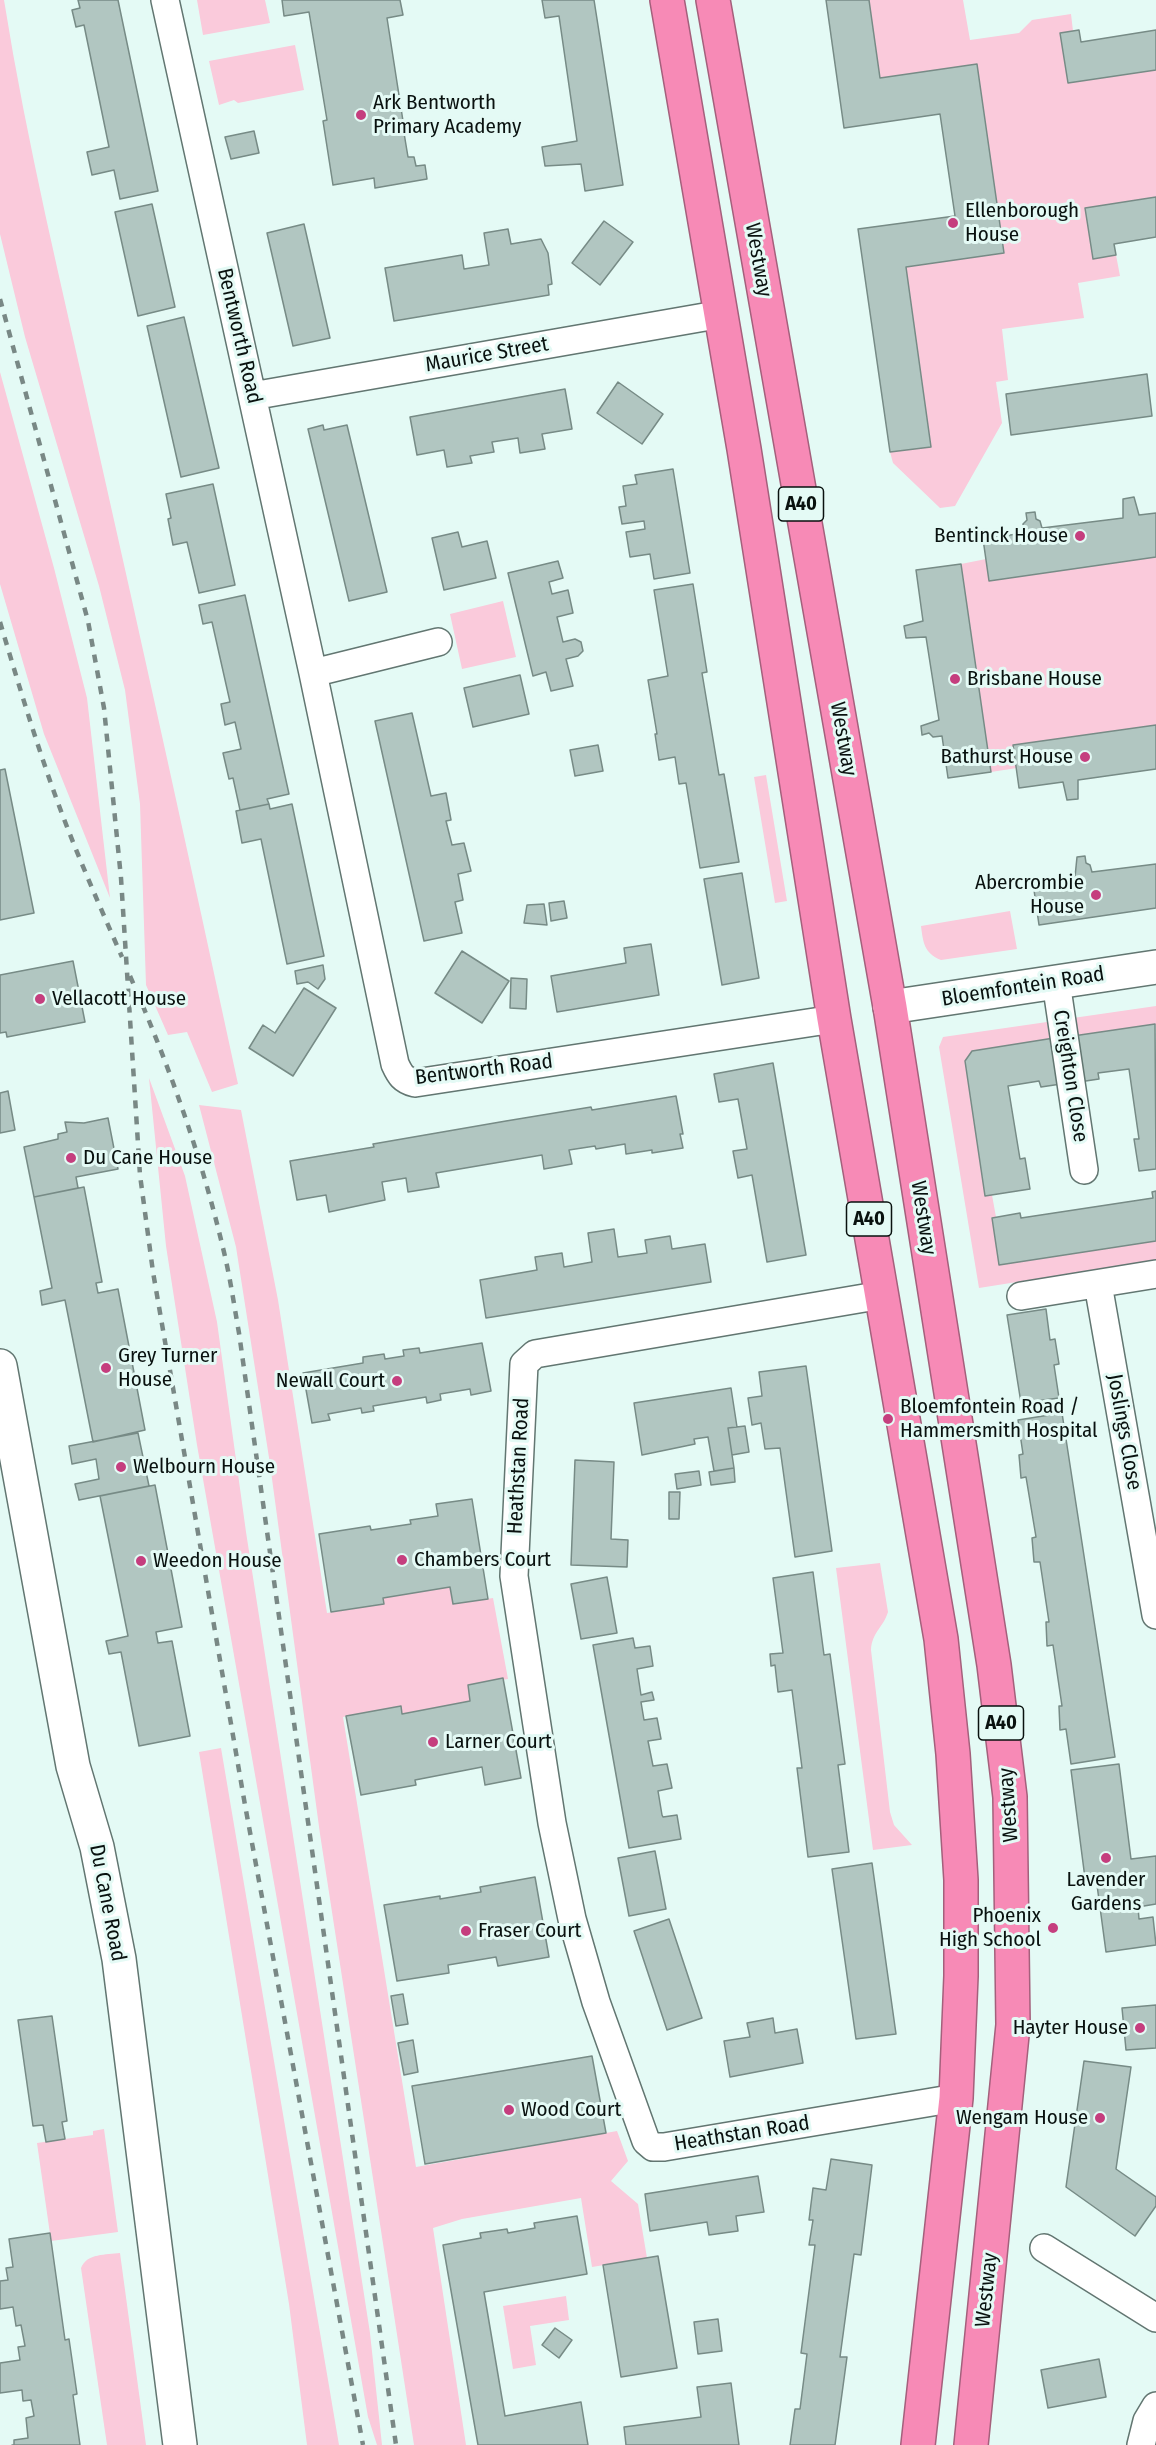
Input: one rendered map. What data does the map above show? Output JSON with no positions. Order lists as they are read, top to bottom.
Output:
{
  "streets": {
    "highway": ["Westway", "A40"],
    "street": [
      "Bentworth Road",
      "Maurice Street",
      "Bloemfontein Road",
      "Creighton Close",
      "Joslings Close",
      "Heathstan Road",
      "Du Cane Road"
    ]
  },
  "crossings": [
    ["Westway", "Bloemfontein Road"],
    ["Bentworth Road", "Maurice Street"],
    ["Bentworth Road", "A40"],
    ["Maurice Street", "A40"],
    ["A40", "Heathstan Road"],
    ["Bloemfontein Road", "Creighton Close"]
  ],
  "places": [
    "Ark Bentworth Primary Academy",
    "Ellenborough House",
    "Bentinck House",
    "Brisbane House",
    "Bathurst House",
    "Abercrombie House",
    "Vellacott House",
    "Du Cane House",
    "Grey Turner House",
    "Newall Court",
    "Bloemfontein Road / Hammersmith Hospital",
    "Welbourn House",
    "Chambers Court",
    "Weedon House",
    "Larner Court",
    "Lavender Gardens",
    "Phoenix High School",
    "Fraser Court",
    "Hayter House",
    "Wood Court",
    "Wengam House"
  ]
}
